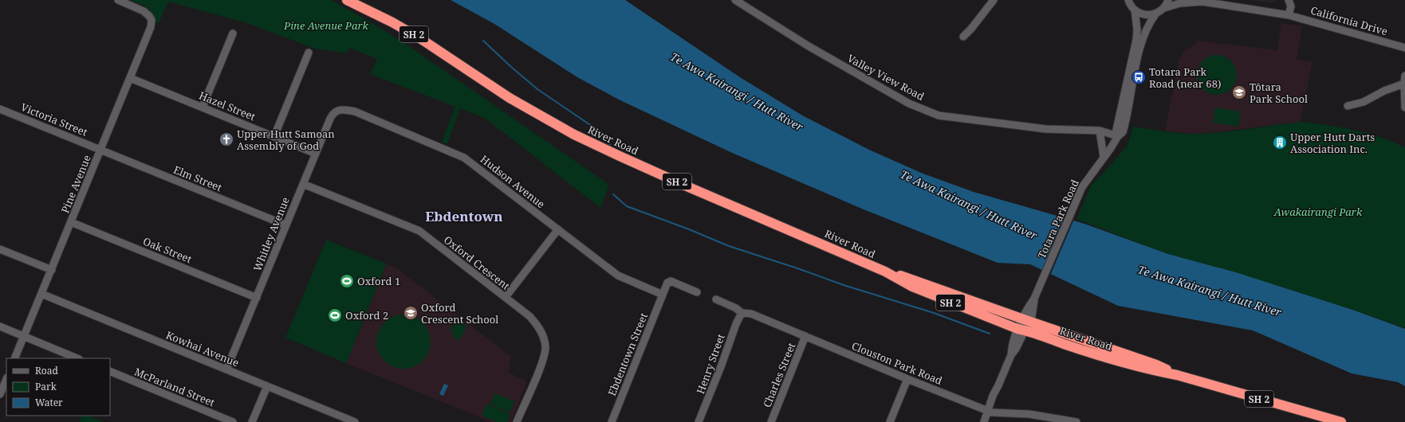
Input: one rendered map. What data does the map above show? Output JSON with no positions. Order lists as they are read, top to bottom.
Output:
{
  "streets": {
    "highway": ["SH 2", "River Road"],
    "street": [
      "California Drive",
      "Valley View Road",
      "Hazel Street",
      "Victoria Street",
      "Elm Street",
      "Hudson Avenue",
      "Pine Avenue",
      "Totara Park Road",
      "Whitley Avenue",
      "Oak Street",
      "Oxford Crescent",
      "Kowhai Avenue",
      "Ebdentown Street",
      "Clouston Park Road",
      "Henry Street",
      "Charles Street",
      "McParland Street"
    ]
  },
  "crossings": [
    ["Valley View Road", "Totara Park Road"],
    ["Hazel Street", "Pine Avenue"],
    ["Hazel Street", "Whitley Avenue"],
    ["Victoria Street", "Elm Street"],
    ["Victoria Street", "Pine Avenue"],
    ["River Road", "Totara Park Road"],
    ["Elm Street", "Pine Avenue"],
    ["Elm Street", "Whitley Avenue"],
    ["Hudson Avenue", "Whitley Avenue"],
    ["Hudson Avenue", "Ebdentown Street"],
    ["Pine Avenue", "Oak Street"],
    ["Pine Avenue", "Kowhai Avenue"],
    ["Totara Park Road", "Clouston Park Road"],
    ["Whitley Avenue", "Oak Street"],
    ["Whitley Avenue", "Oxford Crescent"],
    ["Whitley Avenue", "Kowhai Avenue"],
    ["Clouston Park Road", "Henry Street"],
    ["Clouston Park Road", "Charles Street"]
  ],
  "districts": ["Ebdentown"],
  "water": ["Te Awa Kairangi / Hutt River"],
  "parks": ["Pine Avenue Park", "Awakairangi Park"],
  "places": {
    "bus stop": ["Totara Park Road (near 68)"],
    "school or university": ["Tōtara Park School", "Oxford Crescent School"],
    "church": ["Upper Hutt Samoan Assembly of God"],
    "building": ["Upper Hutt Darts Association Inc."],
    "sports": ["Oxford 1", "Oxford 2"]
  },
  "legend": ["Road", "Park", "Water"]
}
